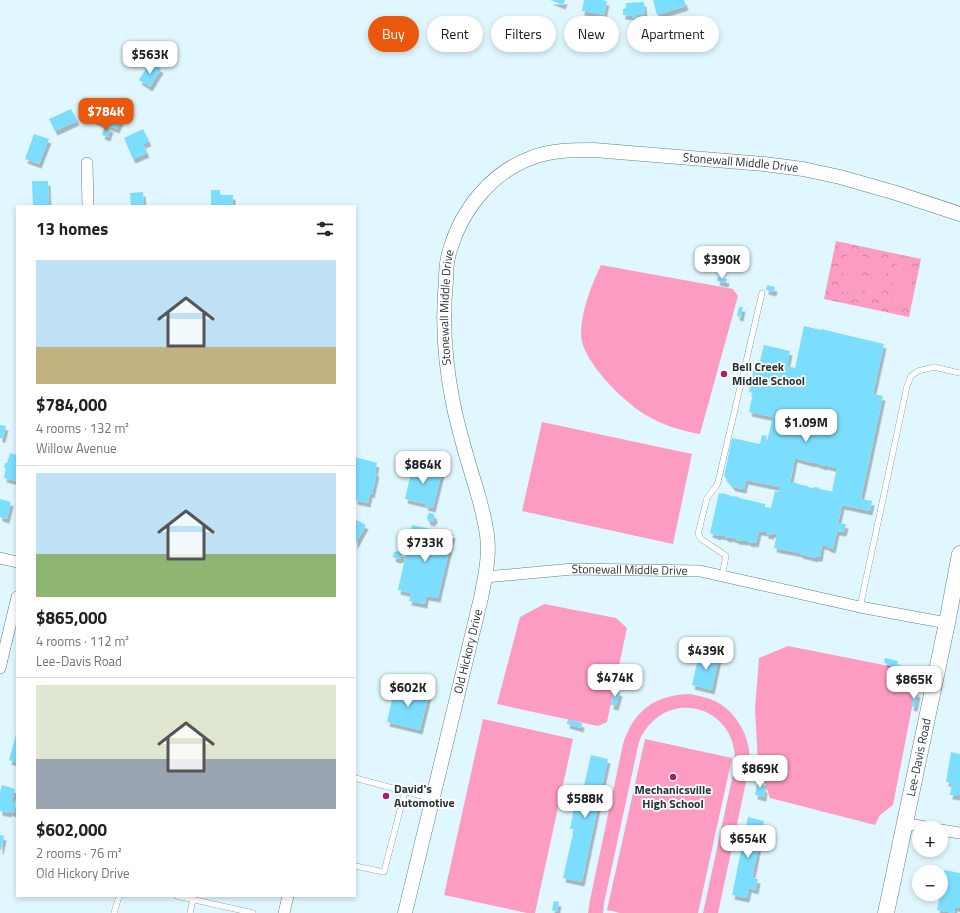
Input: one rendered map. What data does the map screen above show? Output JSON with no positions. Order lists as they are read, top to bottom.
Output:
{
  "streets": {
    "main road": ["Lee-Davis Road"],
    "street": ["Stonewall Middle Drive", "Old Hickory Drive"]
  },
  "crossings": [
    ["Stonewall Middle Drive", "Old Hickory Drive"],
    ["Stonewall Middle Drive", "Lee-Davis Road"]
  ],
  "places": ["Bell Creek Middle School", "Mechanicsville High School", "David's Automotive"],
  "page": {
    "chip": [
      "Buy",
      "Rent",
      "Filters",
      "New",
      "Apartment"
    ],
    "price": [
      "$563K",
      "$784K",
      "$390K",
      "$1.09M",
      "$864K",
      "$733K",
      "$439K",
      "$474K",
      "$865K",
      "$602K",
      "$869K",
      "$588K",
      "$654K"
    ],
    "heading": "13 homes",
    "list": [
      {
        "name": "$784,000",
        "note": "4 rooms · 132 m² · Willow Avenue"
      },
      {
        "name": "$865,000",
        "note": "4 rooms · 112 m² · Lee-Davis Road"
      },
      {
        "name": "$602,000",
        "note": "2 rooms · 76 m² · Old Hickory Drive"
      }
    ],
    "map_buttons": ["+", "−"]
  }
}
